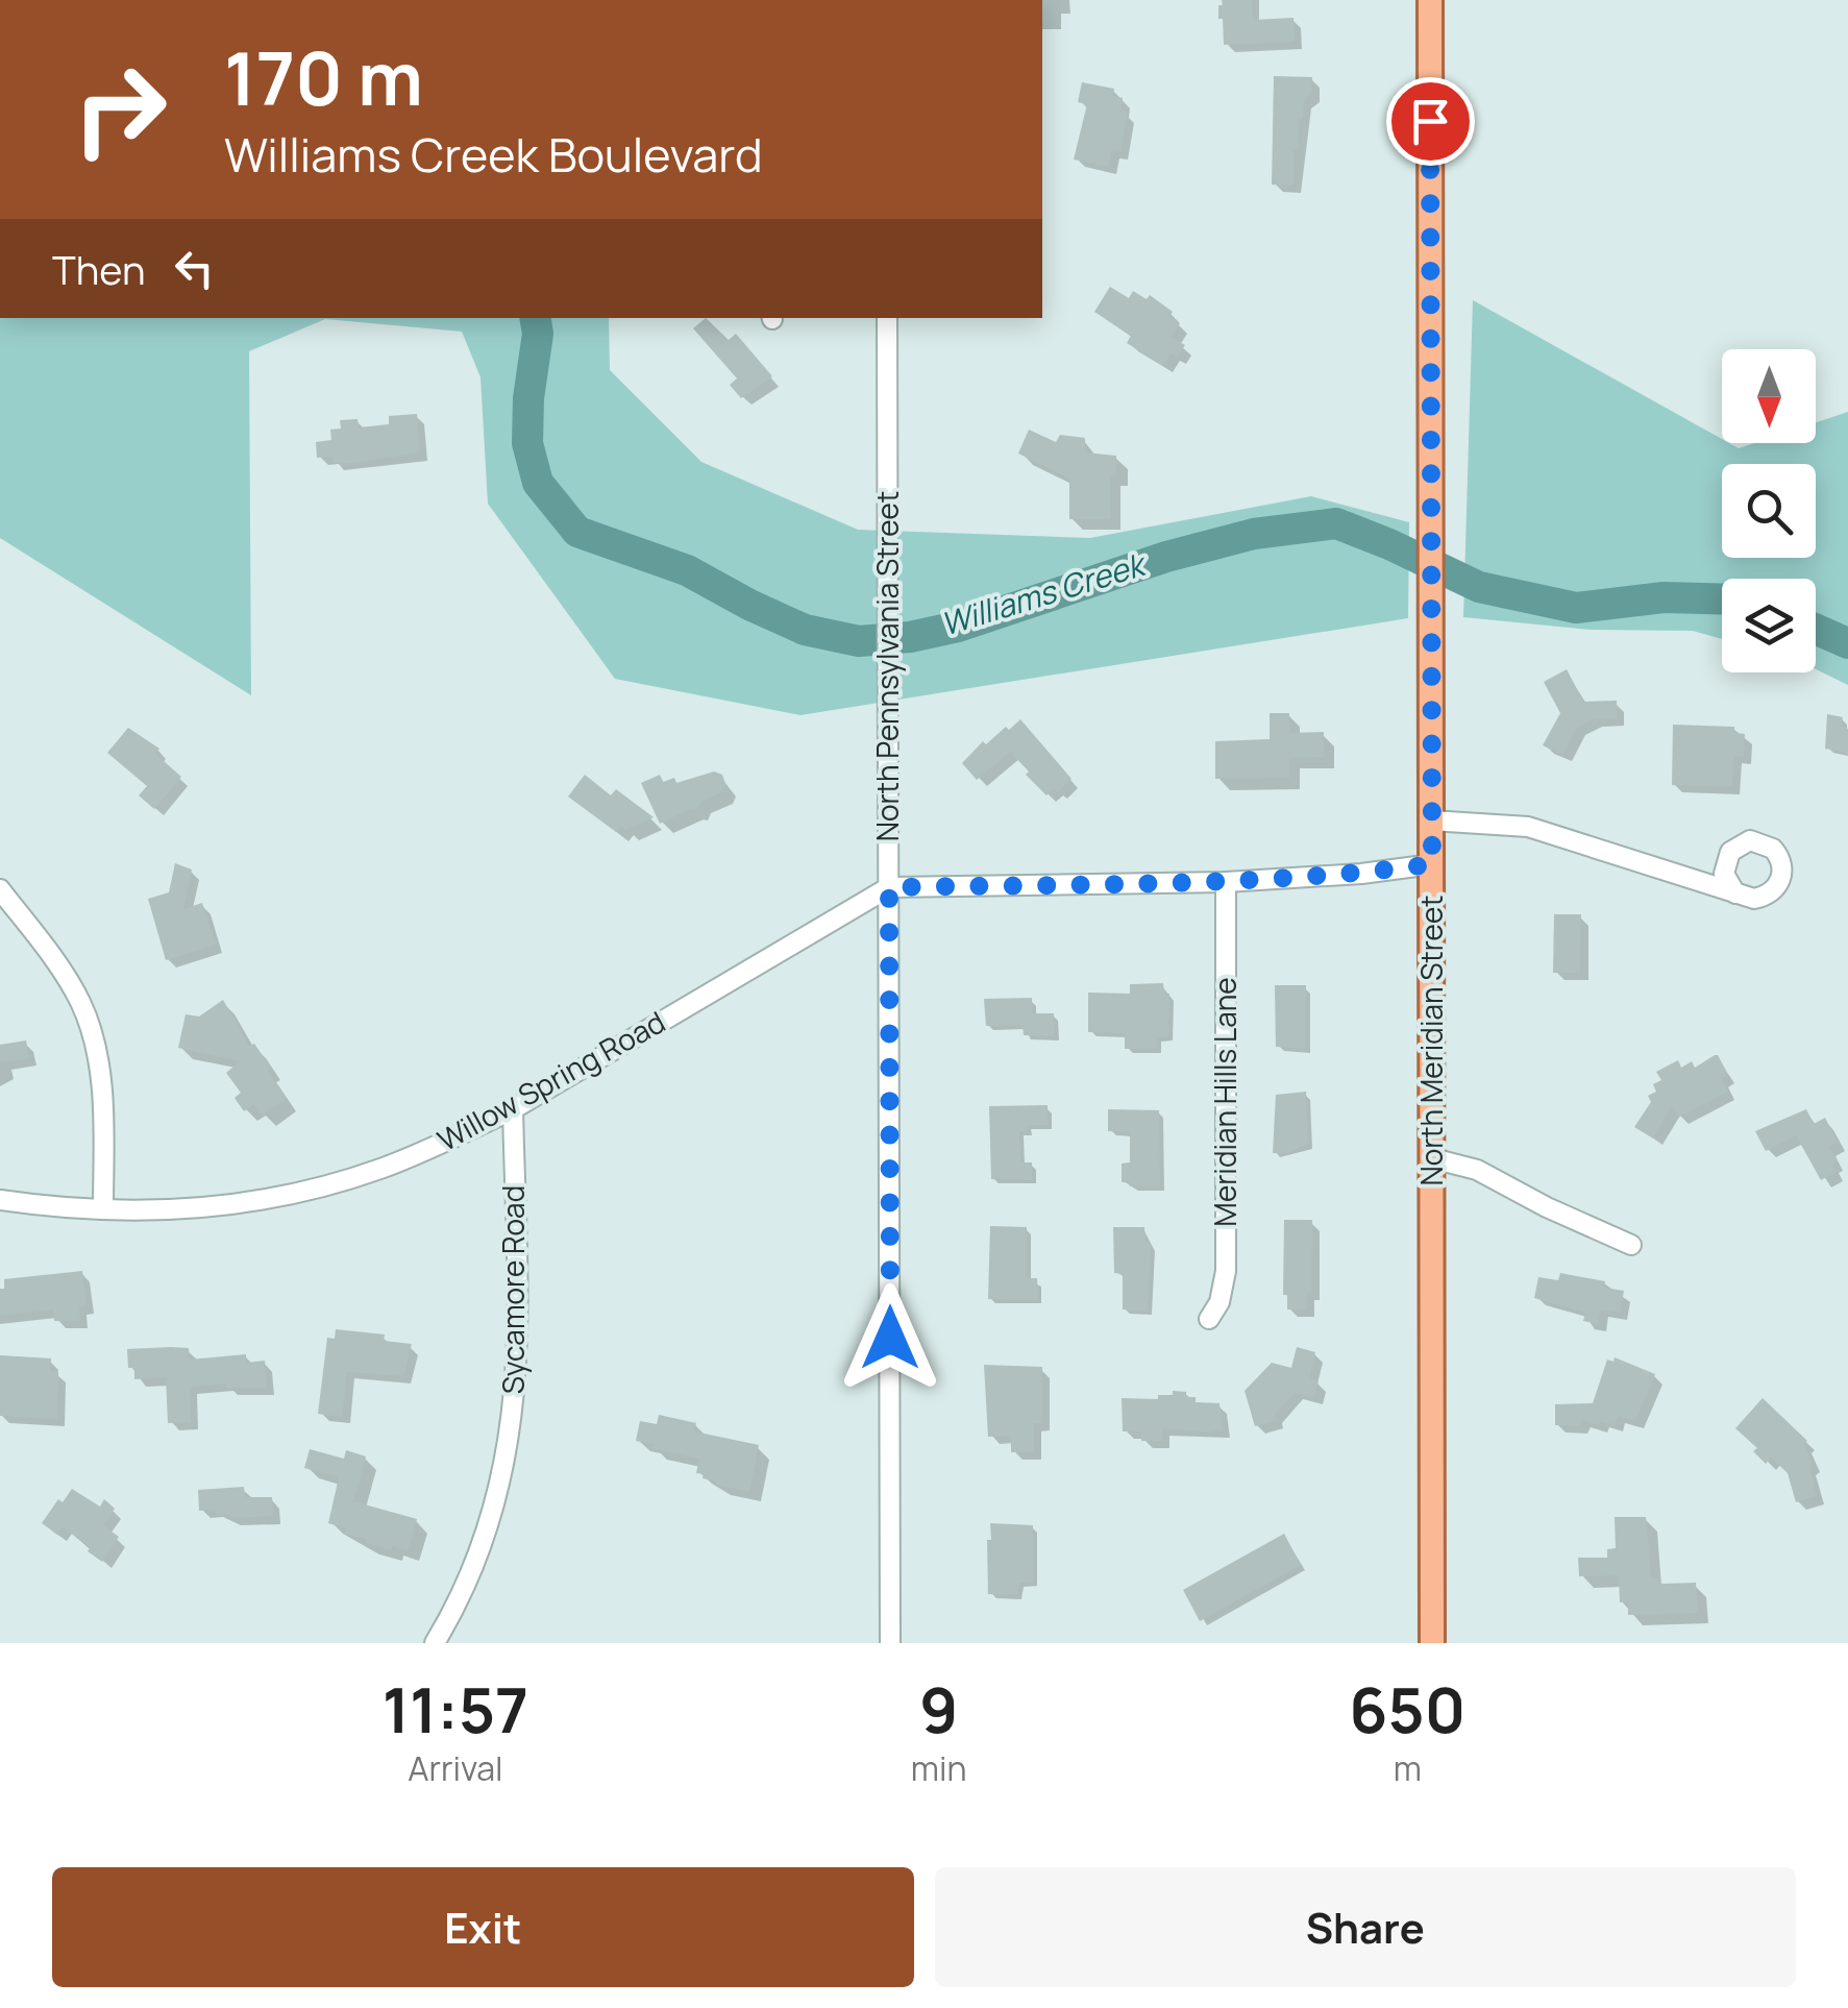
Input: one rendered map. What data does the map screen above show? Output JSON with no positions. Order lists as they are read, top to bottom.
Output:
{
  "streets": {
    "main road": ["North Meridian Street"],
    "street": [
      "North Pennsylvania Street",
      "Willow Spring Road",
      "Meridian Hills Lane",
      "Sycamore Road"
    ]
  },
  "crossings": [
    ["North Pennsylvania Street", "Willow Spring Road"],
    ["Willow Spring Road", "Sycamore Road"]
  ],
  "water": ["Williams Creek"],
  "north": "bottom",
  "page": {
    "turn": ["170 m", "Williams Creek Boulevard"],
    "then": "Then",
    "eta": [
      "11:57",
      "Arrival",
      "9",
      "min",
      "650",
      "m"
    ],
    "buttons": ["Exit", "Share"]
  }
}
